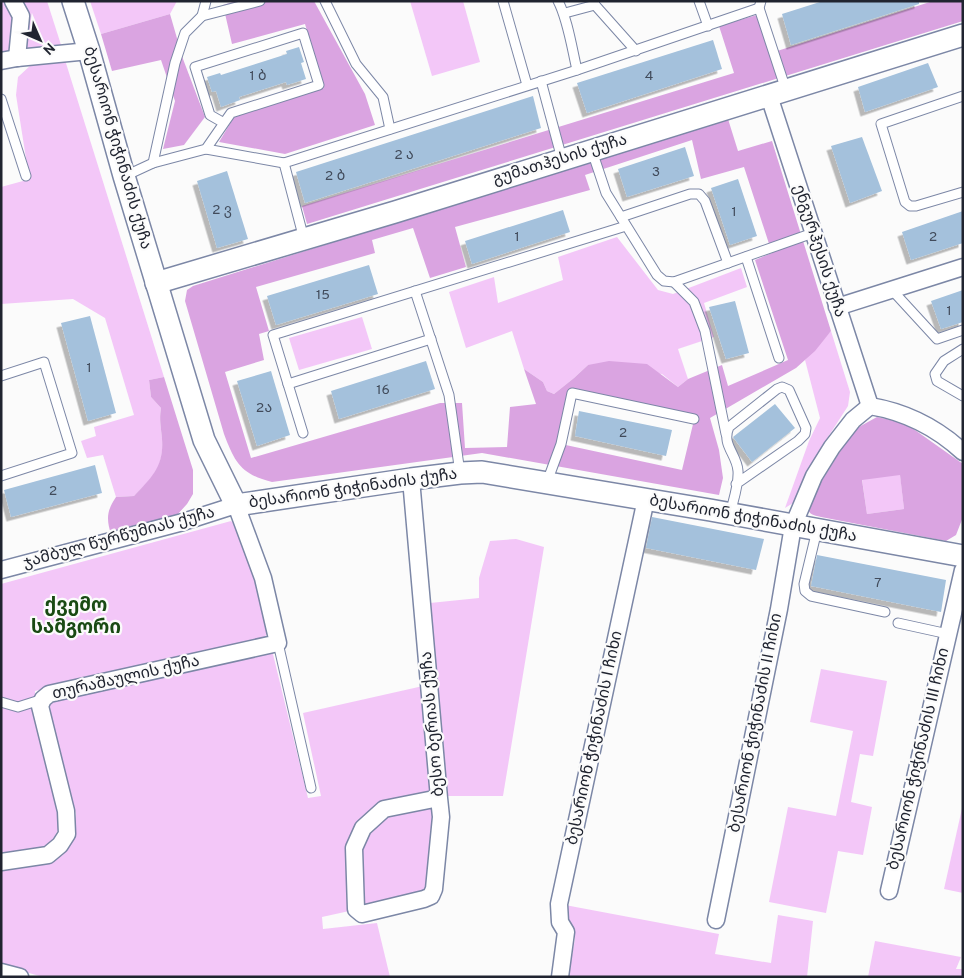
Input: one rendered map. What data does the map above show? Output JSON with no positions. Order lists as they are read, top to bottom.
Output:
{
  "streets": {
    "street": [
      "ბესარიონ ჭიჭინაძის ქუჩა",
      "გუმათჰესის ქუჩა",
      "ენგურჰესის ქუჩა",
      "ჯამბულ წურწუმიას ქუჩა",
      "თურაშაულის ქუჩა",
      "ბესარიონ ჭიჭინაძის II ჩიხი",
      "ბესო ბერიას ქუჩა",
      "ბესარიონ ჭიჭინაძის I ჩიხი",
      "ბესარიონ ჭიჭინაძის III ჩიხი"
    ]
  },
  "crossings": [
    ["ბესარიონ ჭიჭინაძის ქუჩა", "გუმათჰესის ქუჩა"],
    ["ბესარიონ ჭიჭინაძის ქუჩა", "ჯამბულ წურწუმიას ქუჩა"],
    ["ბესარიონ ჭიჭინაძის ქუჩა", "ბესარიონ ჭიჭინაძის II ჩიხი"],
    ["ბესარიონ ჭიჭინაძის ქუჩა", "ბესო ბერიას ქუჩა"],
    ["ბესარიონ ჭიჭინაძის ქუჩა", "ბესარიონ ჭიჭინაძის I ჩიხი"],
    ["გუმათჰესის ქუჩა", "ენგურჰესის ქუჩა"]
  ],
  "districts": ["ქვემო სამგორი"],
  "house_numbers": [
    "1 ბ",
    "4",
    "2 ა",
    "3",
    "2 ბ",
    "2 ვ",
    "1",
    "1",
    "2",
    "15",
    "1",
    "1",
    "16",
    "2ა",
    "2",
    "2",
    "7"
  ],
  "north": "bottom right"
}
